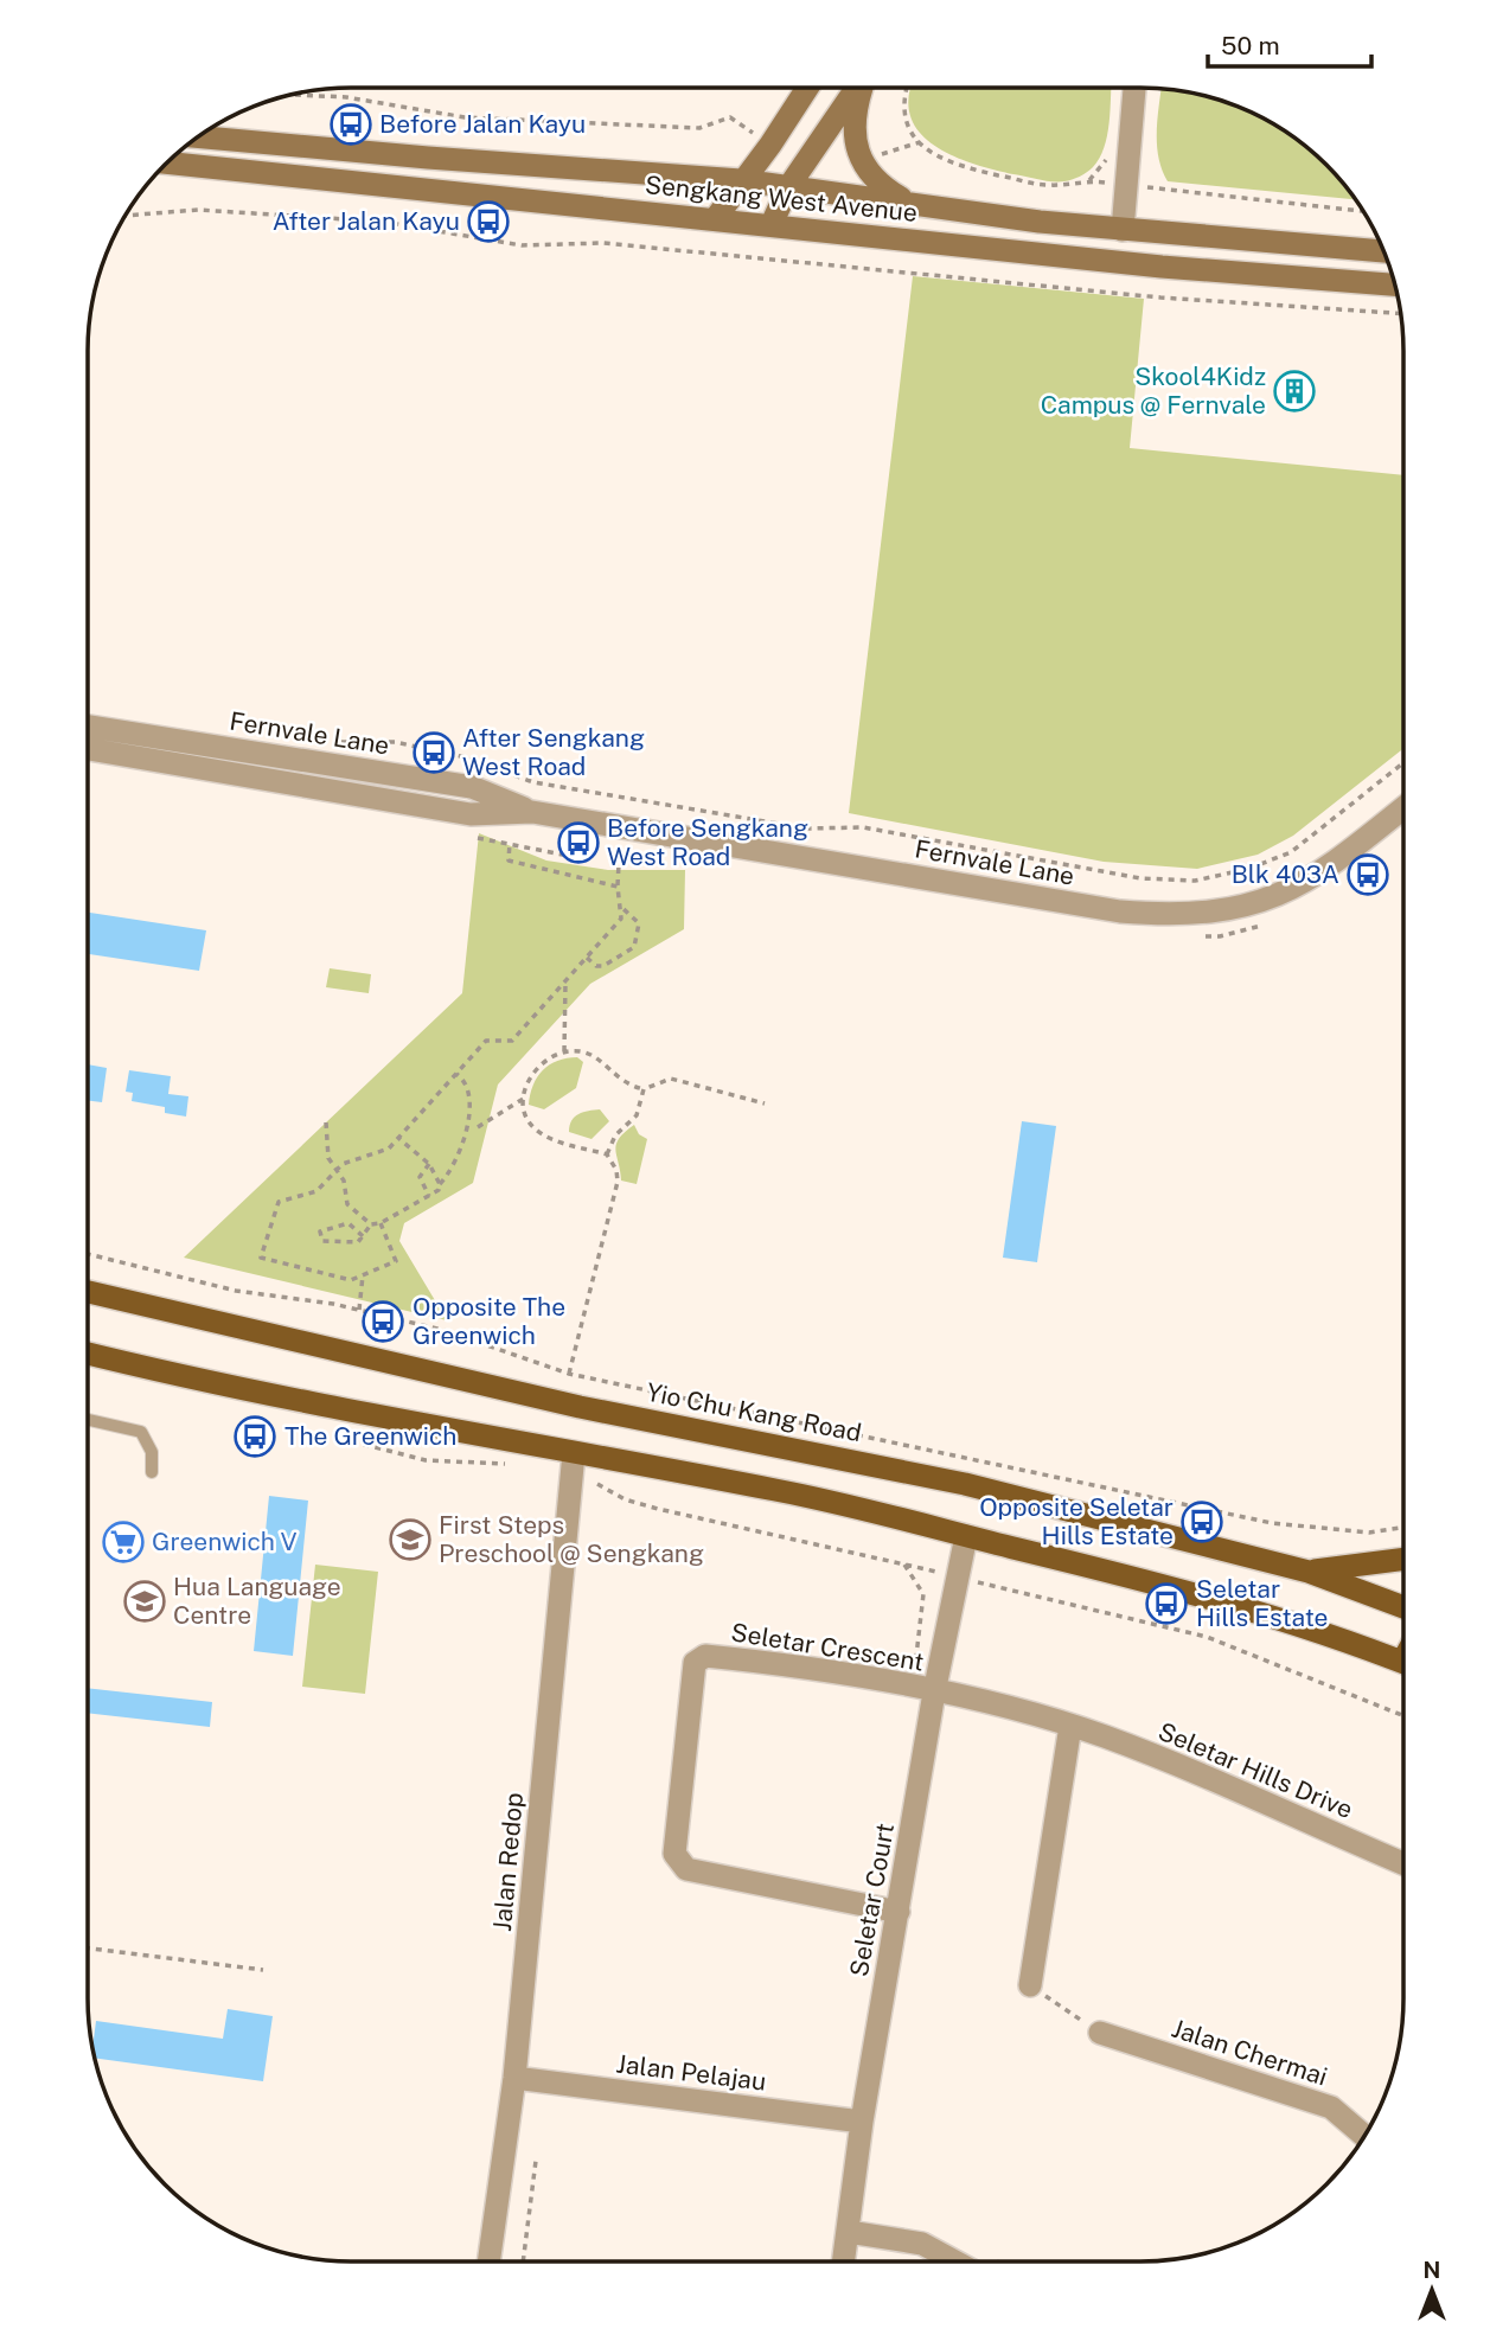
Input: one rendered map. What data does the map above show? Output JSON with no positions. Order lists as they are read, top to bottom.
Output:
{
  "streets": {
    "main road": ["Sengkang West Avenue", "Yio Chu Kang Road"],
    "street": [
      "Fernvale Lane",
      "Seletar Crescent",
      "Seletar Hills Drive",
      "Jalan Redop",
      "Seletar Court",
      "Jalan Chermai",
      "Jalan Pelajau"
    ]
  },
  "crossings": [
    ["Seletar Crescent", "Seletar Hills Drive"],
    ["Seletar Crescent", "Seletar Court"],
    ["Seletar Hills Drive", "Seletar Court"],
    ["Jalan Redop", "Jalan Pelajau"],
    ["Seletar Court", "Jalan Pelajau"]
  ],
  "places": {
    "bus stop": [
      "Before Jalan Kayu",
      "After Jalan Kayu",
      "After Sengkang West Road",
      "Before Sengkang West Road",
      "Blk 403A",
      "Opposite The Greenwich",
      "The Greenwich",
      "Opposite Seletar Hills Estate",
      "Seletar Hills Estate"
    ],
    "building": ["Skool4Kidz Campus @ Fernvale"],
    "school or university": ["First Steps Preschool @ Sengkang", "Hua Language Centre"],
    "supermarket": ["Greenwich V"]
  },
  "scale_bar": "50 m",
  "north": "top"
}
